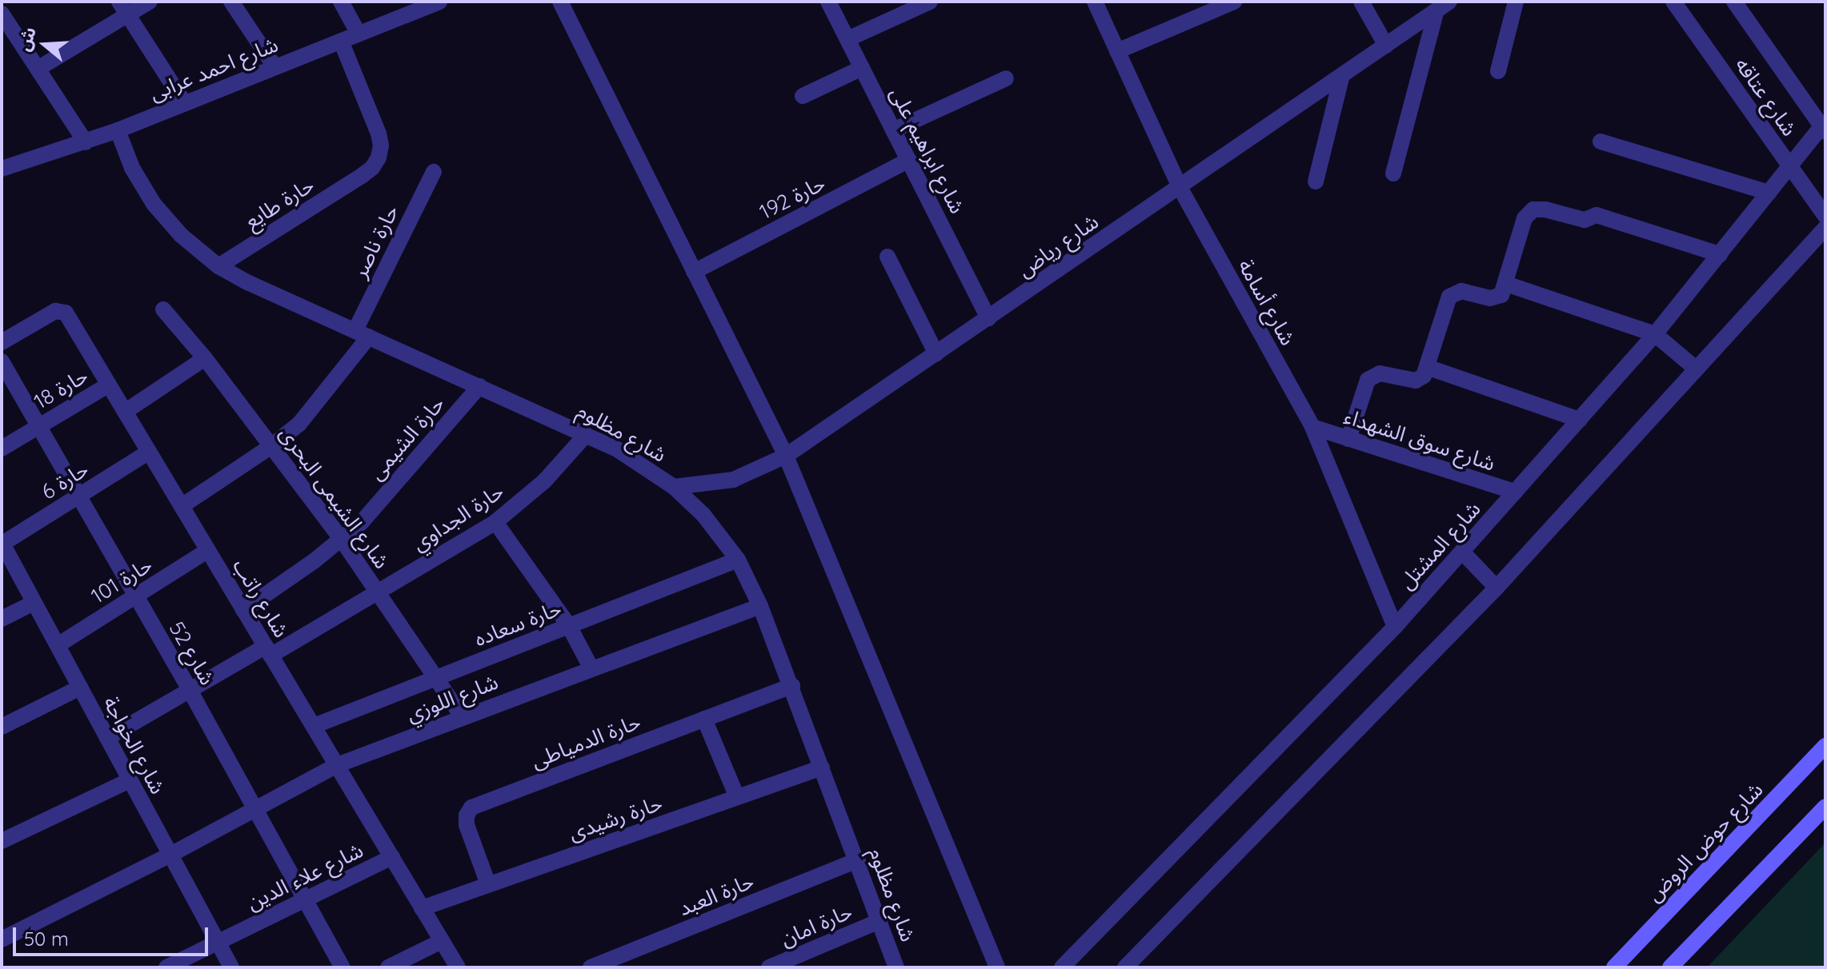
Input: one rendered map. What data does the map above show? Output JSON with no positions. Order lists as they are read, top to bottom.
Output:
{
  "streets": {
    "main road": ["شارع حوض الروض"],
    "street": [
      "شارع احمد عرابى",
      "شارع عتاقه",
      "شارع ابراهيم على",
      "حارة 192",
      "حارة طايع",
      "حارة ناصر",
      "شارع رياض",
      "شارع أسامة",
      "حارة 18",
      "شارع مظلوم",
      "حارة الشيمى",
      "شارع سوق الشهداء",
      "حارة 6",
      "شارع الشيمى البحرى",
      "حارة الجداوي",
      "شارع المشتل",
      "حارة 101",
      "شارع راتب",
      "حارة سعاده",
      "شارع 52",
      "شارع اللوزي",
      "حارة الدمياطى",
      "شارع الخواجة",
      "حارة رشيدى",
      "شارع علاء الدين",
      "حارة العبد",
      "حارة امان"
    ]
  },
  "crossings": [
    ["شارع احمد عرابى", "حارة طايع"],
    ["شارع احمد عرابى", "شارع مظلوم"],
    ["شارع عتاقه", "شارع المشتل"],
    ["شارع ابراهيم على", "حارة 192"],
    ["شارع ابراهيم على", "شارع رياض"],
    ["حارة طايع", "شارع مظلوم"],
    ["حارة ناصر", "شارع مظلوم"],
    ["حارة ناصر", "شارع الشيمى البحرى"],
    ["حارة ناصر", "شارع راتب"],
    ["شارع رياض", "شارع أسامة"],
    ["شارع رياض", "شارع مظلوم"],
    ["شارع أسامة", "شارع سوق الشهداء"],
    ["شارع أسامة", "شارع المشتل"],
    ["حارة 18", "شارع راتب"],
    ["حارة 18", "شارع 52"],
    ["شارع مظلوم", "حارة الشيمى"],
    ["شارع مظلوم", "حارة الجداوي"],
    ["شارع مظلوم", "حارة سعاده"],
    ["شارع مظلوم", "شارع اللوزي"],
    ["شارع مظلوم", "حارة الدمياطى"],
    ["شارع مظلوم", "حارة رشيدى"],
    ["شارع مظلوم", "حارة العبد"],
    ["شارع مظلوم", "حارة امان"],
    ["حارة الشيمى", "شارع الشيمى البحرى"],
    ["حارة الشيمى", "شارع راتب"],
    ["شارع سوق الشهداء", "شارع المشتل"],
    ["حارة 6", "شارع راتب"],
    ["حارة 6", "شارع 52"],
    ["حارة 6", "شارع الخواجة"],
    ["شارع الشيمى البحرى", "حارة الجداوي"],
    ["شارع الشيمى البحرى", "حارة سعاده"],
    ["شارع الشيمى البحرى", "شارع اللوزي"],
    ["حارة الجداوي", "شارع راتب"],
    ["حارة الجداوي", "شارع 52"],
    ["حارة الجداوي", "شارع الخواجة"],
    ["حارة 101", "شارع راتب"],
    ["حارة 101", "شارع 52"],
    ["حارة 101", "شارع الخواجة"],
    ["شارع راتب", "حارة سعاده"],
    ["شارع راتب", "شارع اللوزي"],
    ["شارع راتب", "حارة رشيدى"],
    ["شارع راتب", "شارع علاء الدين"],
    ["شارع 52", "شارع اللوزي"],
    ["شارع 52", "شارع علاء الدين"],
    ["شارع اللوزي", "شارع الخواجة"],
    ["حارة الدمياطى", "حارة رشيدى"],
    ["شارع الخواجة", "شارع علاء الدين"]
  ],
  "scale_bar": "50 m",
  "north": "left"
}
